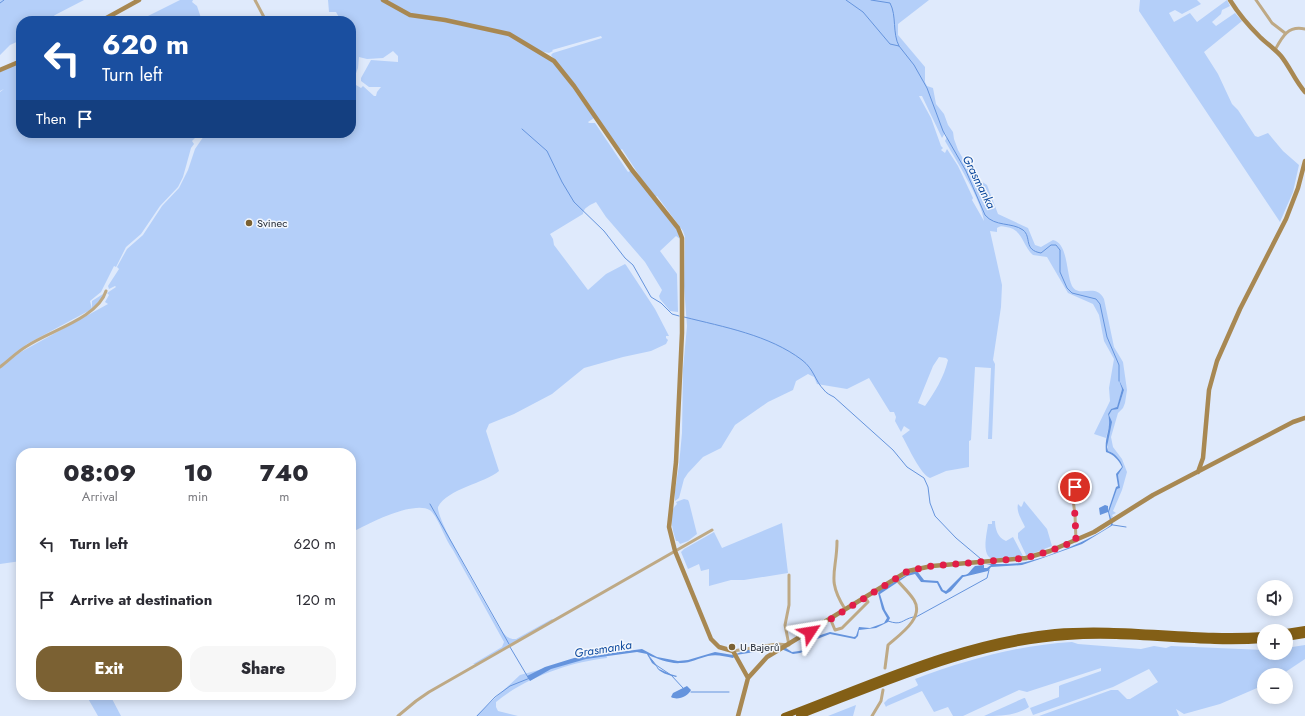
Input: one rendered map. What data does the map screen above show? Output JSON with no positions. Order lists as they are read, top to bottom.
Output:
{
  "water": ["Grasmanka"],
  "places": ["Svinec", "U Bajerů"],
  "page": {
    "turn": ["620 m", "Turn left"],
    "then": "Then",
    "eta": [
      "08:09",
      "Arrival",
      "10",
      "min",
      "740",
      "m"
    ],
    "list": [
      {
        "name": "Turn left",
        "value": "620 m"
      },
      {
        "name": "Arrive at destination",
        "value": "120 m"
      }
    ],
    "map_buttons": ["+", "−"],
    "buttons": ["Exit", "Share"]
  }
}
